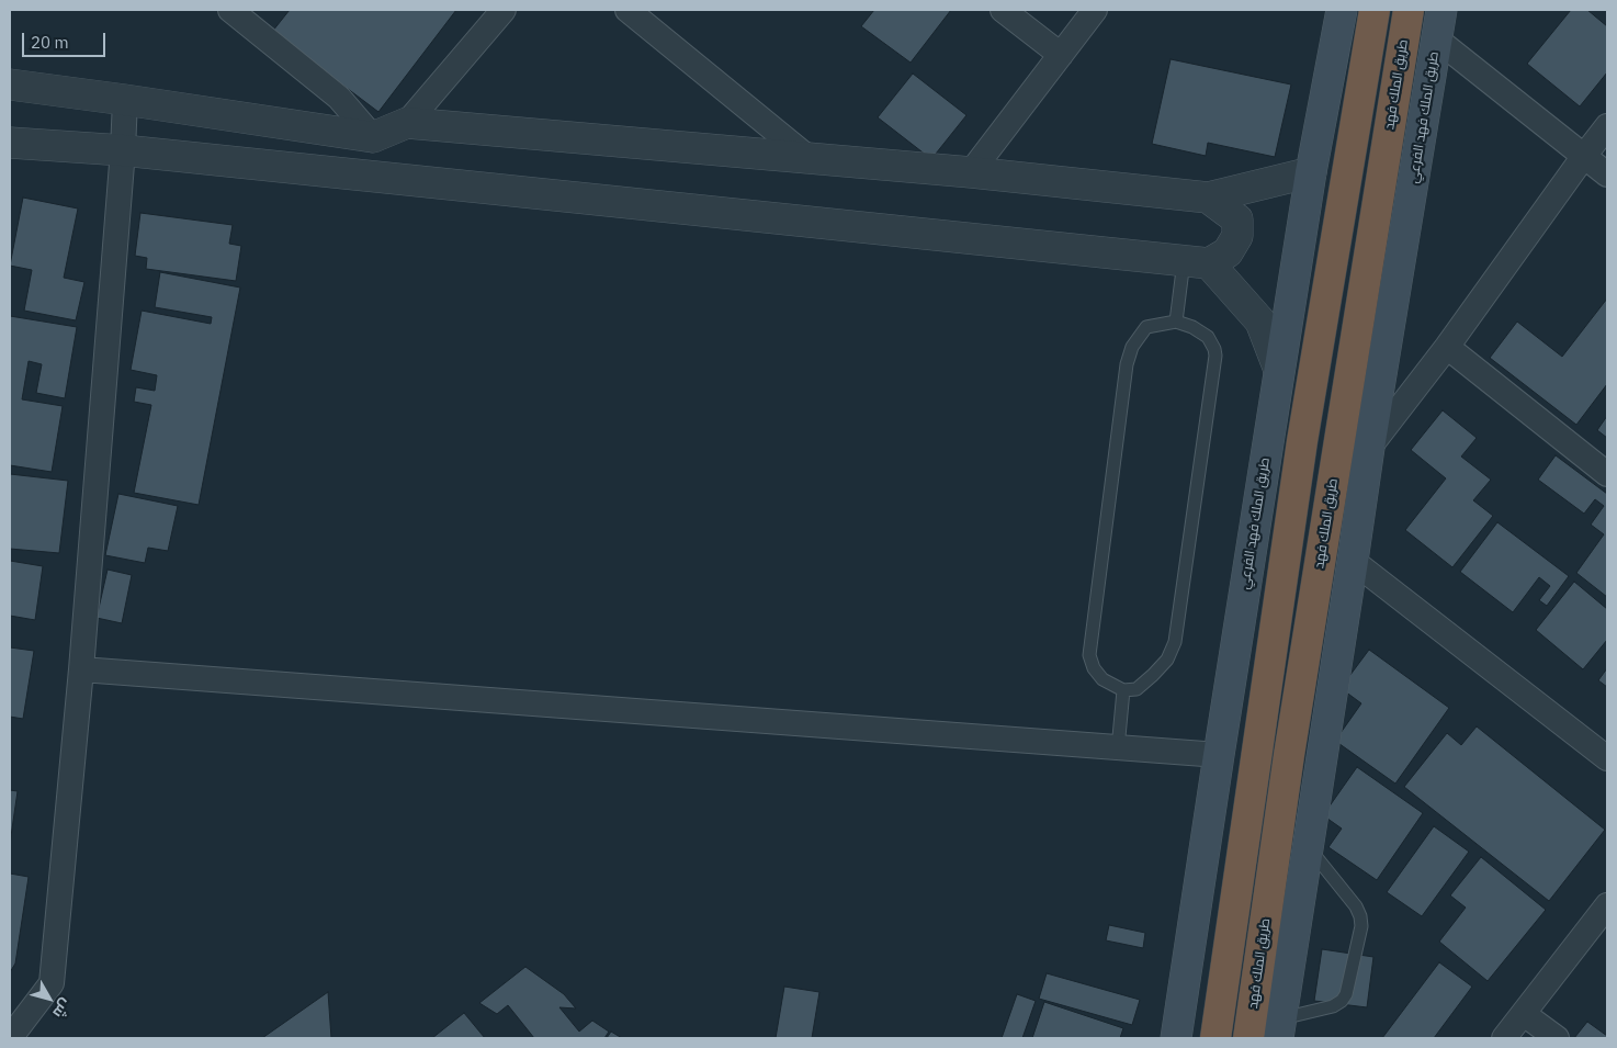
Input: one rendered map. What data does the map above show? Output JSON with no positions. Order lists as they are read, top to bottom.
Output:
{
  "streets": {
    "highway": ["طريق الملك فهد"],
    "main road": ["طريق الملك فهد الفرعي"]
  },
  "scale_bar": "20 m",
  "north": "bottom right"
}
